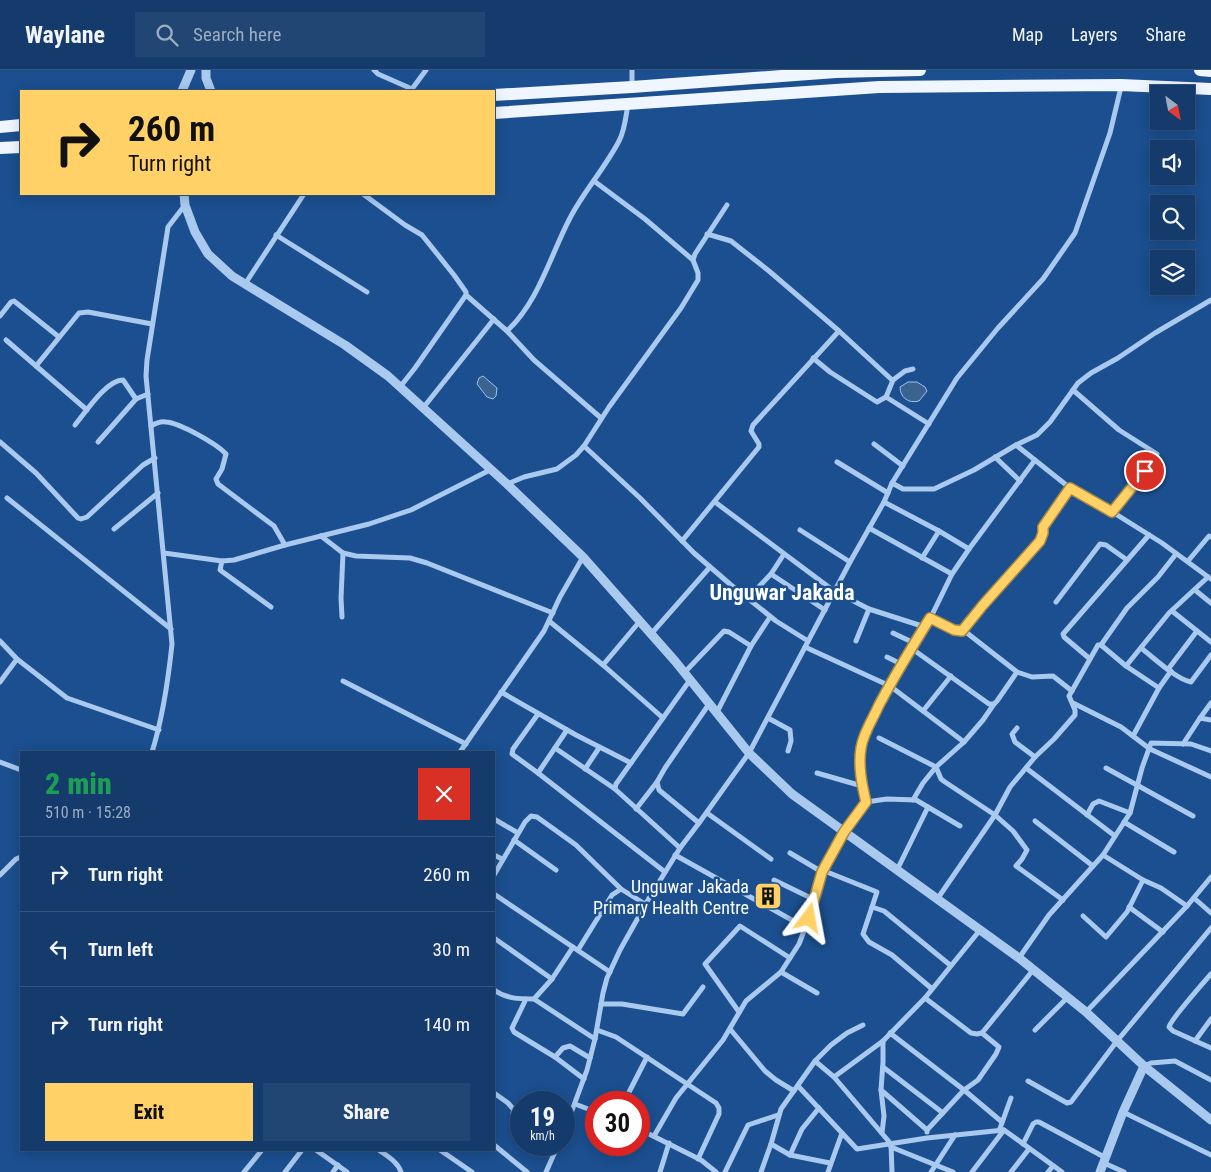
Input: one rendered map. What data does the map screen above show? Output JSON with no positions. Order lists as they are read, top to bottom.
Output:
{
  "districts": ["Unguwar Jakada"],
  "places": {
    "building": ["Unguwar Jakada Primary Health Centre"]
  },
  "north": "bottom right",
  "page": {
    "header": "Waylane",
    "search": "Search here",
    "nav": ["Map", "Layers", "Share"],
    "turn": ["260 m", "Turn right"],
    "heading": ["2 min", "510 m · 15:28"],
    "list": [
      {
        "name": "Turn right",
        "value": "260 m"
      },
      {
        "name": "Turn left",
        "value": "30 m"
      },
      {
        "name": "Turn right",
        "value": "140 m"
      }
    ],
    "buttons": ["Exit", "Share"],
    "speed": "19 km/h",
    "limit": "30"
  }
}
